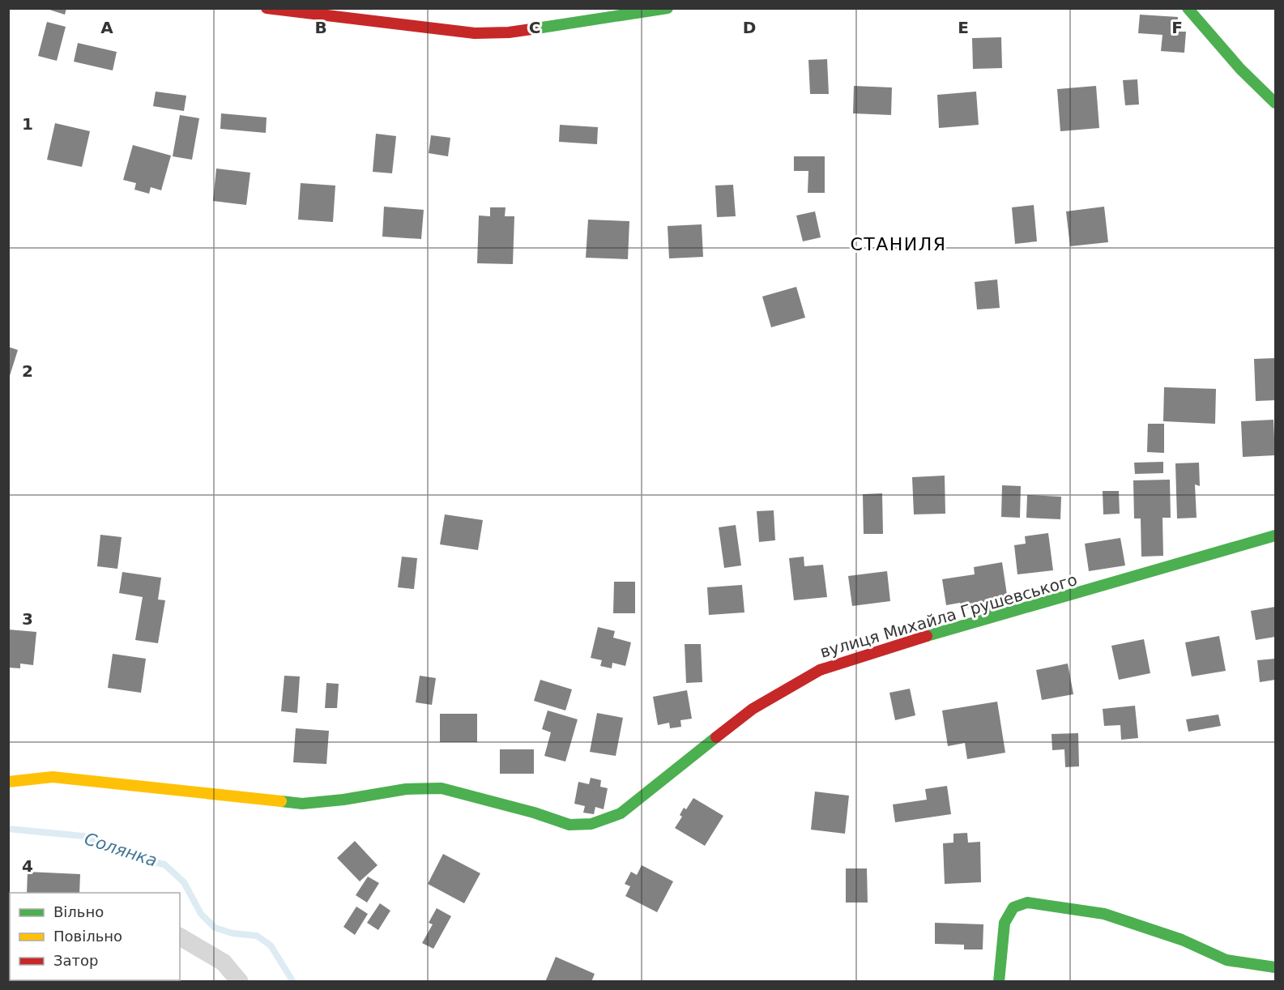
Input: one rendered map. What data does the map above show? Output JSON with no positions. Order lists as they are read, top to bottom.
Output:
{
  "streets": {
    "street": ["вулиця Михайла Грушевського"]
  },
  "districts": ["СТАНИЛЯ"],
  "water": ["Солянка"],
  "legend": ["Вільно", "Повільно", "Затор"],
  "grid": {
    "columns": [
      "A",
      "B",
      "C",
      "D",
      "E",
      "F"
    ],
    "rows": [
      "1",
      "2",
      "3",
      "4"
    ]
  }
}
